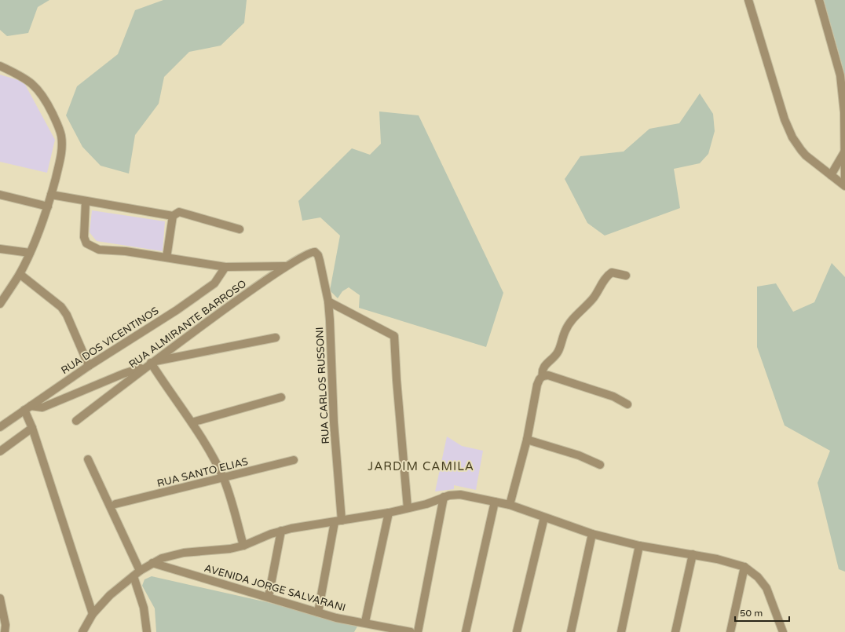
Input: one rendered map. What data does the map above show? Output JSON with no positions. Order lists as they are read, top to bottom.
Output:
{
  "streets": {
    "street": [
      "RUA ALMIRANTE BARROSO",
      "RUA DOS VICENTINOS",
      "RUA CARLOS RUSSONI",
      "RUA SANTO ELIAS",
      "AVENIDA JORGE SALVARANI"
    ]
  },
  "crossings": [
    ["RUA ALMIRANTE BARROSO", "RUA CARLOS RUSSONI"],
    ["RUA CARLOS RUSSONI", "AVENIDA JORGE SALVARANI"]
  ],
  "districts": ["JARDIM CAMILA"],
  "scale_bar": "50 m"
}
